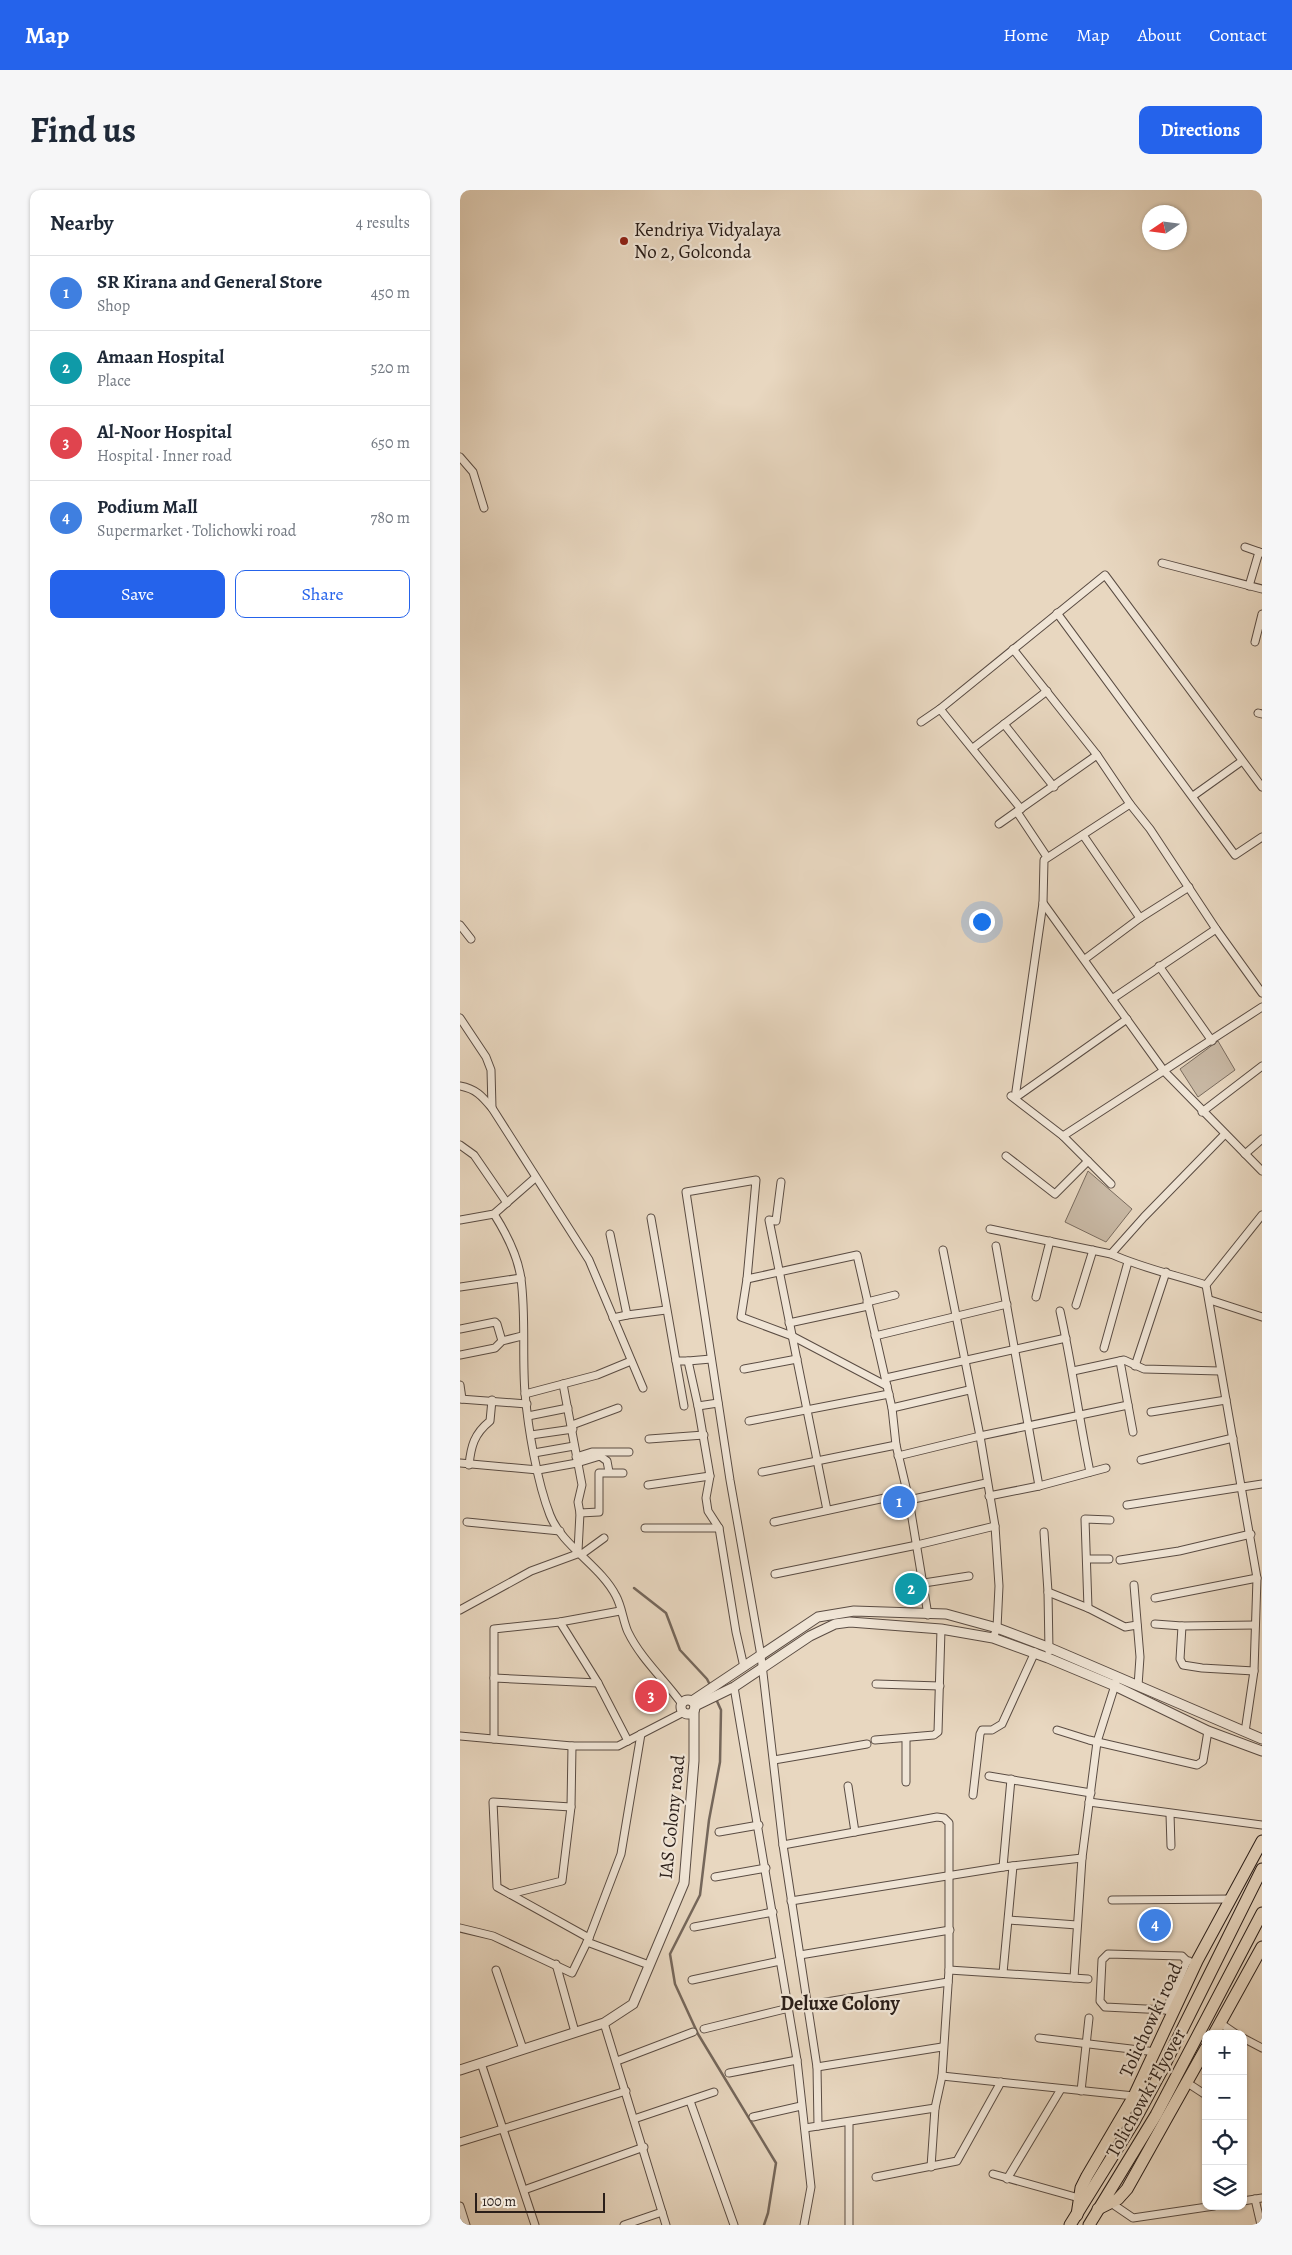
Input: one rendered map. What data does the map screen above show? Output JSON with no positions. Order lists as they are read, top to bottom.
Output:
{
  "streets": {
    "main road": ["Tolichowki road", "Tolichowki Flyover"],
    "street": ["IAS Colony road"]
  },
  "crossings": [
    ["Tolichowki road", "Tolichowki Flyover"]
  ],
  "districts": ["Deluxe Colony"],
  "places": ["Kendriya Vidyalaya No 2, Golconda"],
  "scale_bar": "100 m",
  "north": "left",
  "page": {
    "header": "Map",
    "nav": [
      "Home",
      "Map",
      "About",
      "Contact"
    ],
    "title": "Find us",
    "buttons": [
      "Directions",
      ["Save", "Share"]
    ],
    "heading": ["Nearby", "4 results"],
    "list": [
      {
        "mark": "1",
        "name": "SR Kirana and General Store",
        "note": "Shop",
        "value": "450 m"
      },
      {
        "mark": "2",
        "name": "Amaan Hospital",
        "note": "Place",
        "value": "520 m"
      },
      {
        "mark": "3",
        "name": "Al-Noor Hospital",
        "note": "Hospital · Inner road",
        "value": "650 m"
      },
      {
        "mark": "4",
        "name": "Podium Mall",
        "note": "Supermarket · Tolichowki road",
        "value": "780 m"
      }
    ],
    "pins": [
      "1",
      "2",
      "3",
      "4"
    ],
    "map_buttons": ["+", "−"],
    "scale": "100 m"
  }
}
